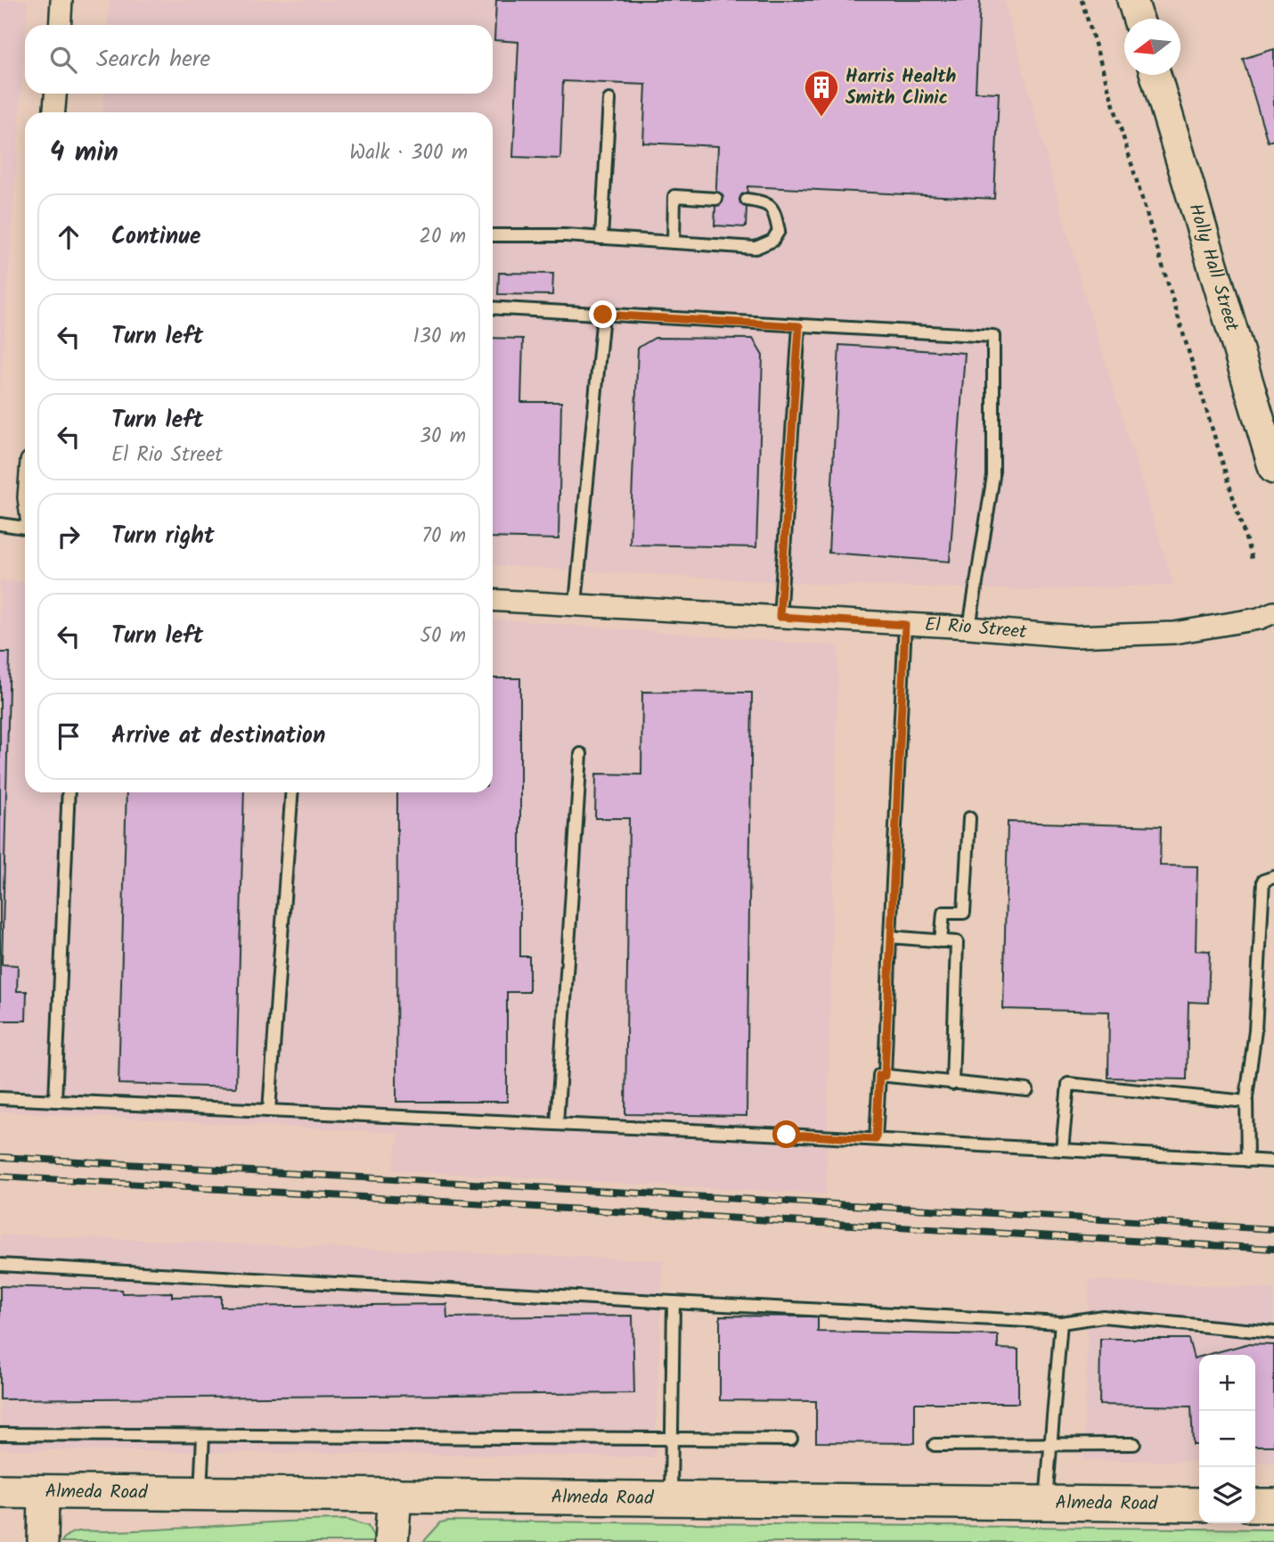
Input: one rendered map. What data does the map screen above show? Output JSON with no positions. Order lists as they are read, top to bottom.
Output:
{
  "streets": {
    "main road": ["Almeda Road"],
    "street": ["Holly Hall Street", "El Rio Street"]
  },
  "places": {
    "building": ["Harris Health Smith Clinic"]
  },
  "north": "left",
  "page": {
    "search": "Search here",
    "heading": ["4 min", "Walk · 300 m"],
    "list": [
      ["Continue", "20 m"],
      ["Turn left", "130 m"],
      ["Turn left", "El Rio Street", "30 m"],
      ["Turn right", "70 m"],
      ["Turn left", "50 m"],
      "Arrive at destination"
    ],
    "map_buttons": ["+", "−"]
  }
}
